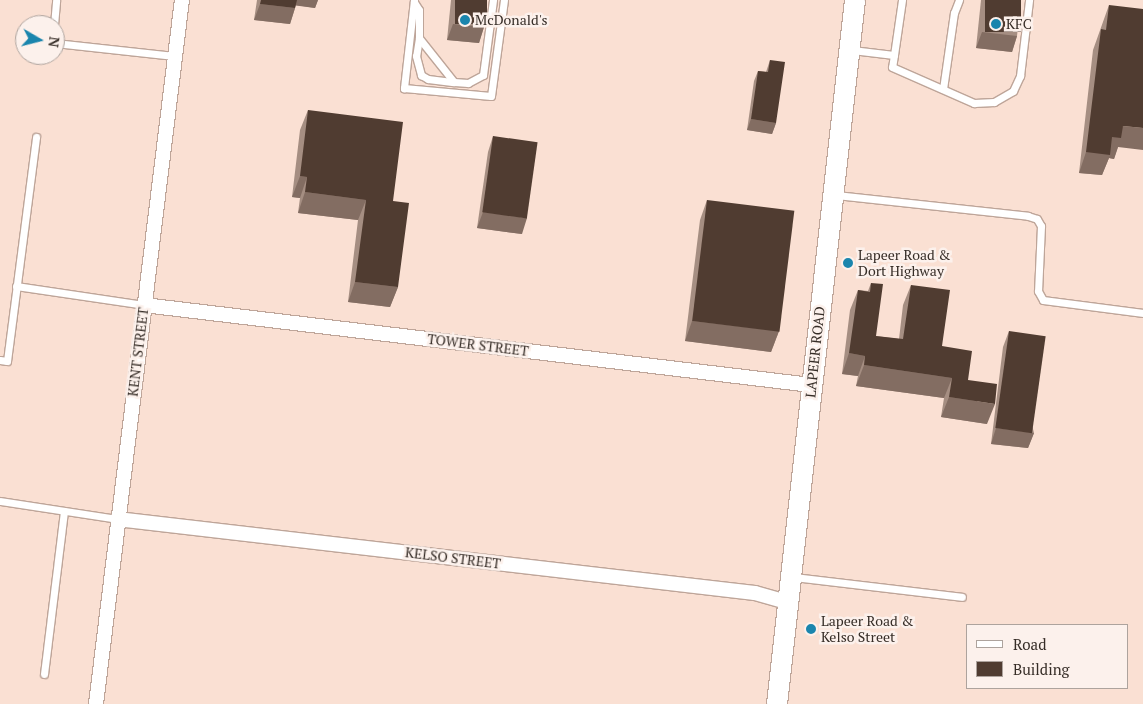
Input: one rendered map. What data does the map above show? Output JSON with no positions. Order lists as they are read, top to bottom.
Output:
{
  "streets": {
    "main road": ["LAPEER ROAD"],
    "street": ["TOWER STREET", "KENT STREET", "KELSO STREET"]
  },
  "crossings": [
    ["TOWER STREET", "KENT STREET"],
    ["TOWER STREET", "LAPEER ROAD"],
    ["KENT STREET", "KELSO STREET"],
    ["LAPEER ROAD", "KELSO STREET"]
  ],
  "places": [
    "McDonald's",
    "KFC",
    "Lapeer Road & Dort Highway",
    "Lapeer Road & Kelso Street"
  ],
  "legend": ["Road", "Building"],
  "north": "right"
}
